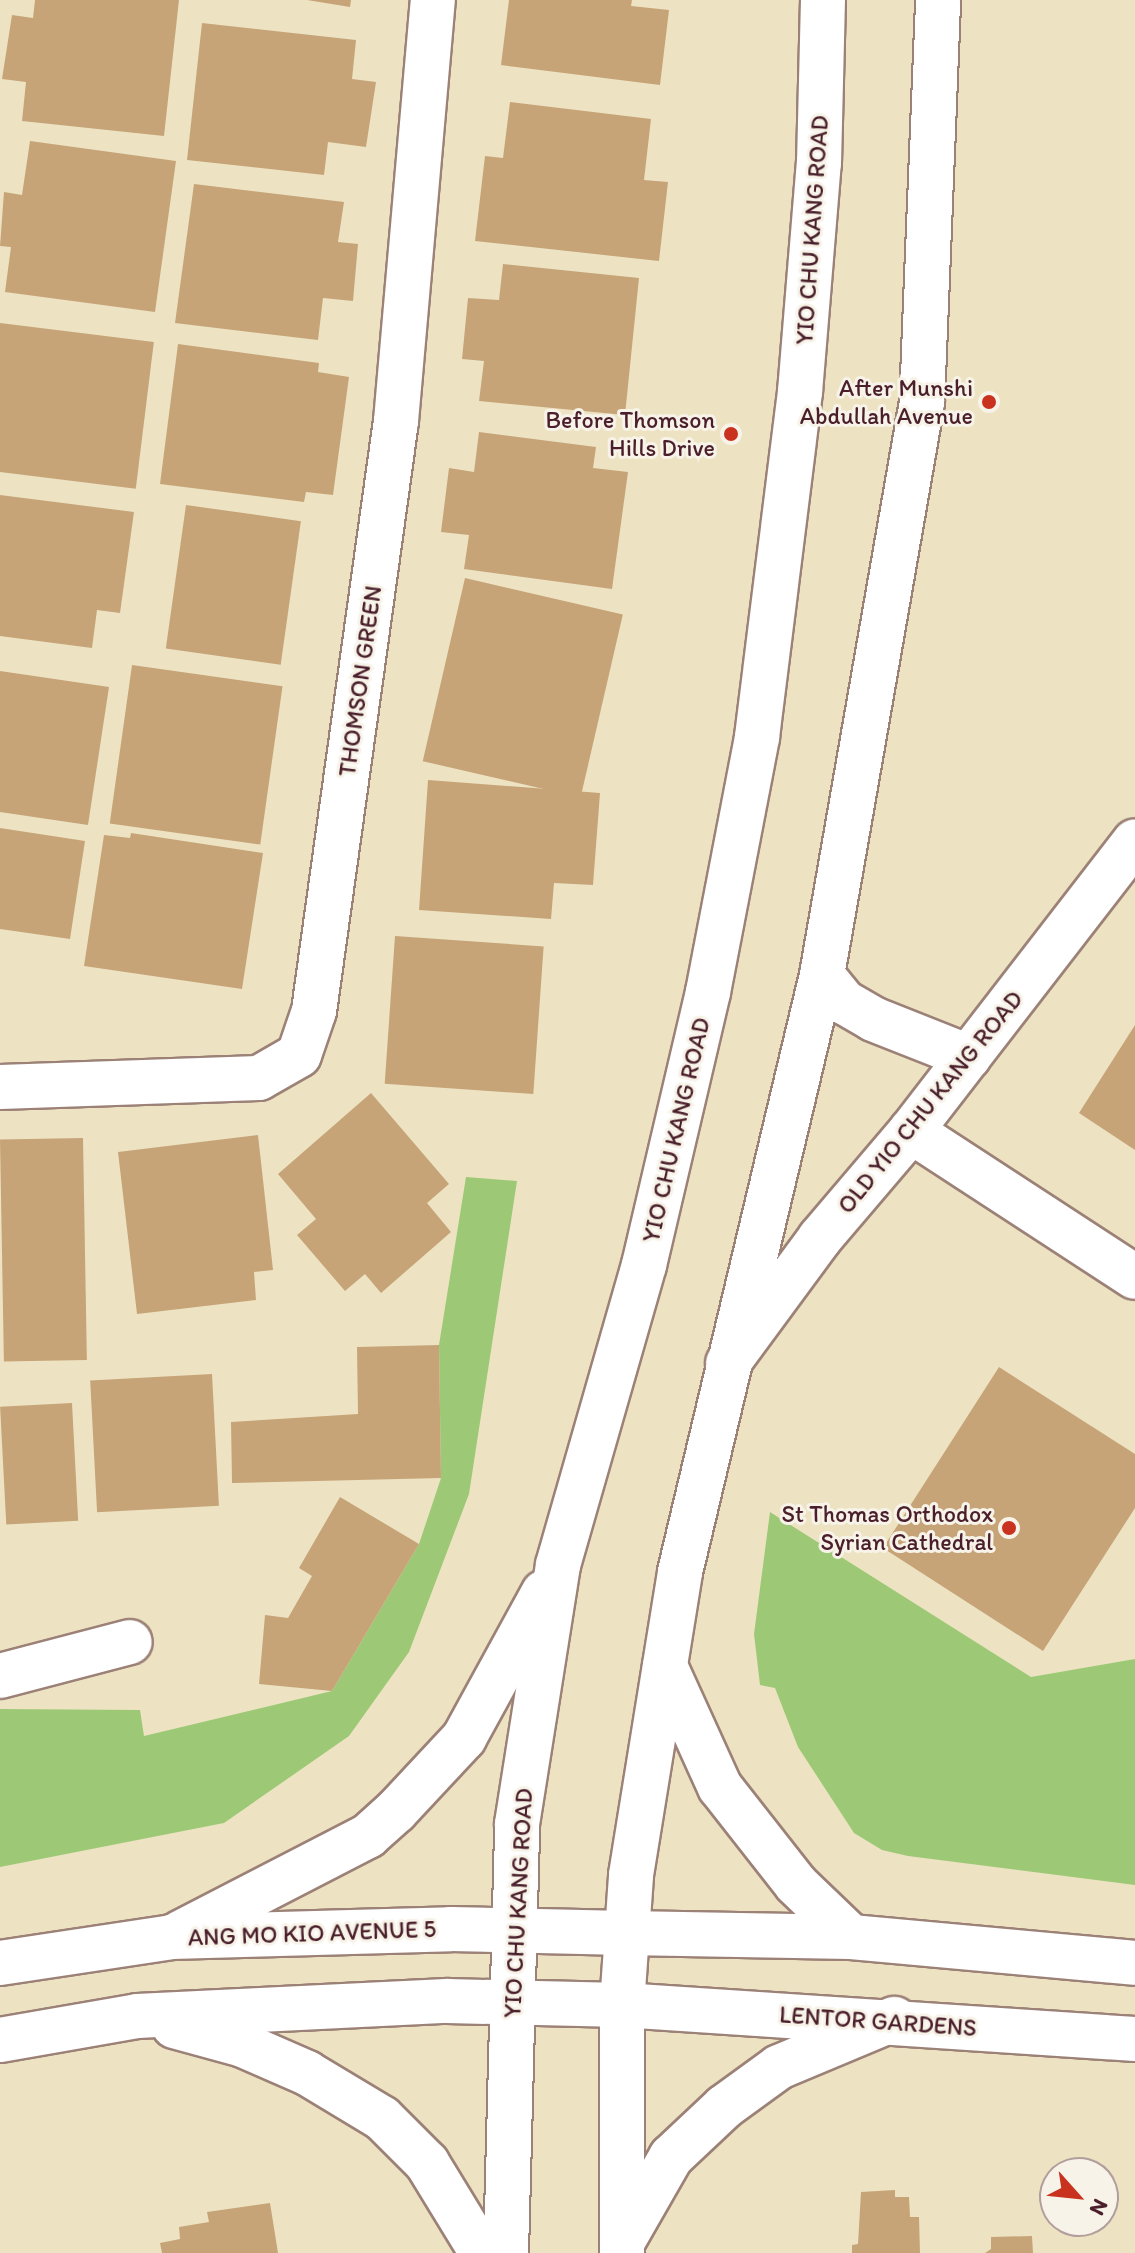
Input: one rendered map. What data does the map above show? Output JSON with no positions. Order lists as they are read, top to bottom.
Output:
{
  "streets": {
    "main road": [
      "YIO CHU KANG ROAD",
      "THOMSON GREEN",
      "OLD YIO CHU KANG ROAD",
      "ANG MO KIO AVENUE 5",
      "LENTOR GARDENS"
    ]
  },
  "crossings": [
    ["YIO CHU KANG ROAD", "ANG MO KIO AVENUE 5"]
  ],
  "places": ["After Munshi Abdullah Avenue", "Before Thomson Hills Drive", "St Thomas Orthodox Syrian Cathedral"],
  "north": "bottom right"
}
